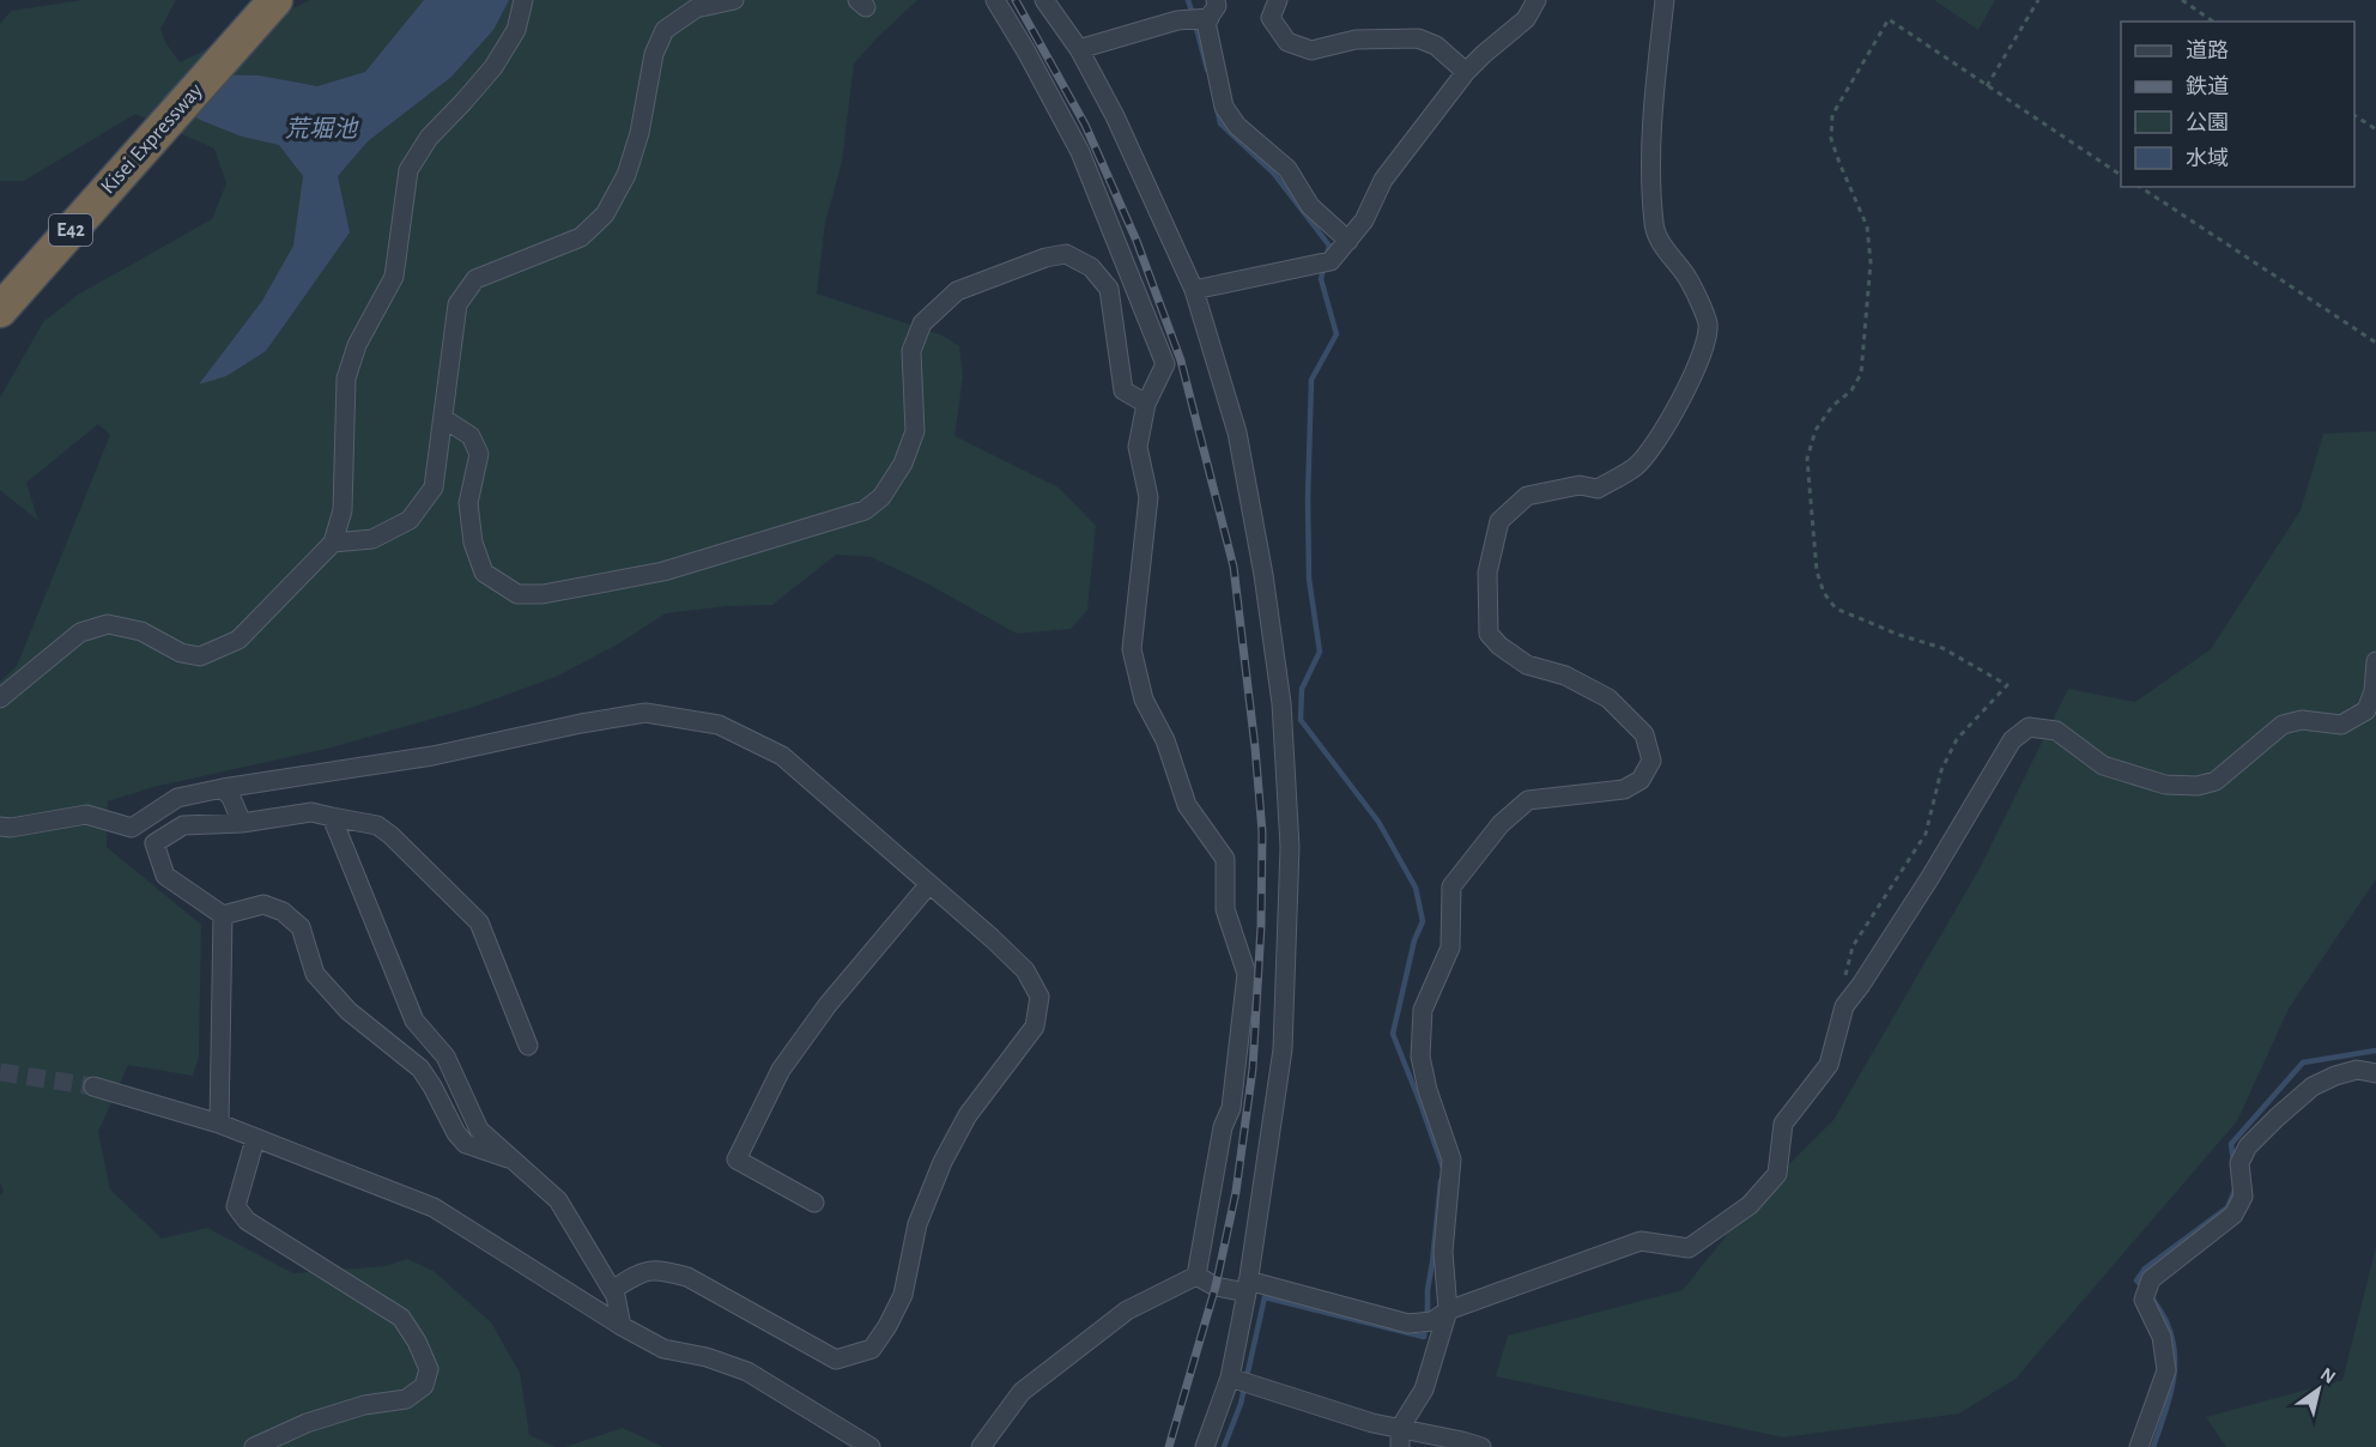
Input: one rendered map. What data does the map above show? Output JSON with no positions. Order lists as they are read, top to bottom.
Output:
{
  "streets": {
    "highway": ["Kisei Expressway", "E42"]
  },
  "water": ["荒堀池"],
  "legend": [
    "道路",
    "鉄道",
    "公園",
    "水域"
  ],
  "north": "top right"
}
